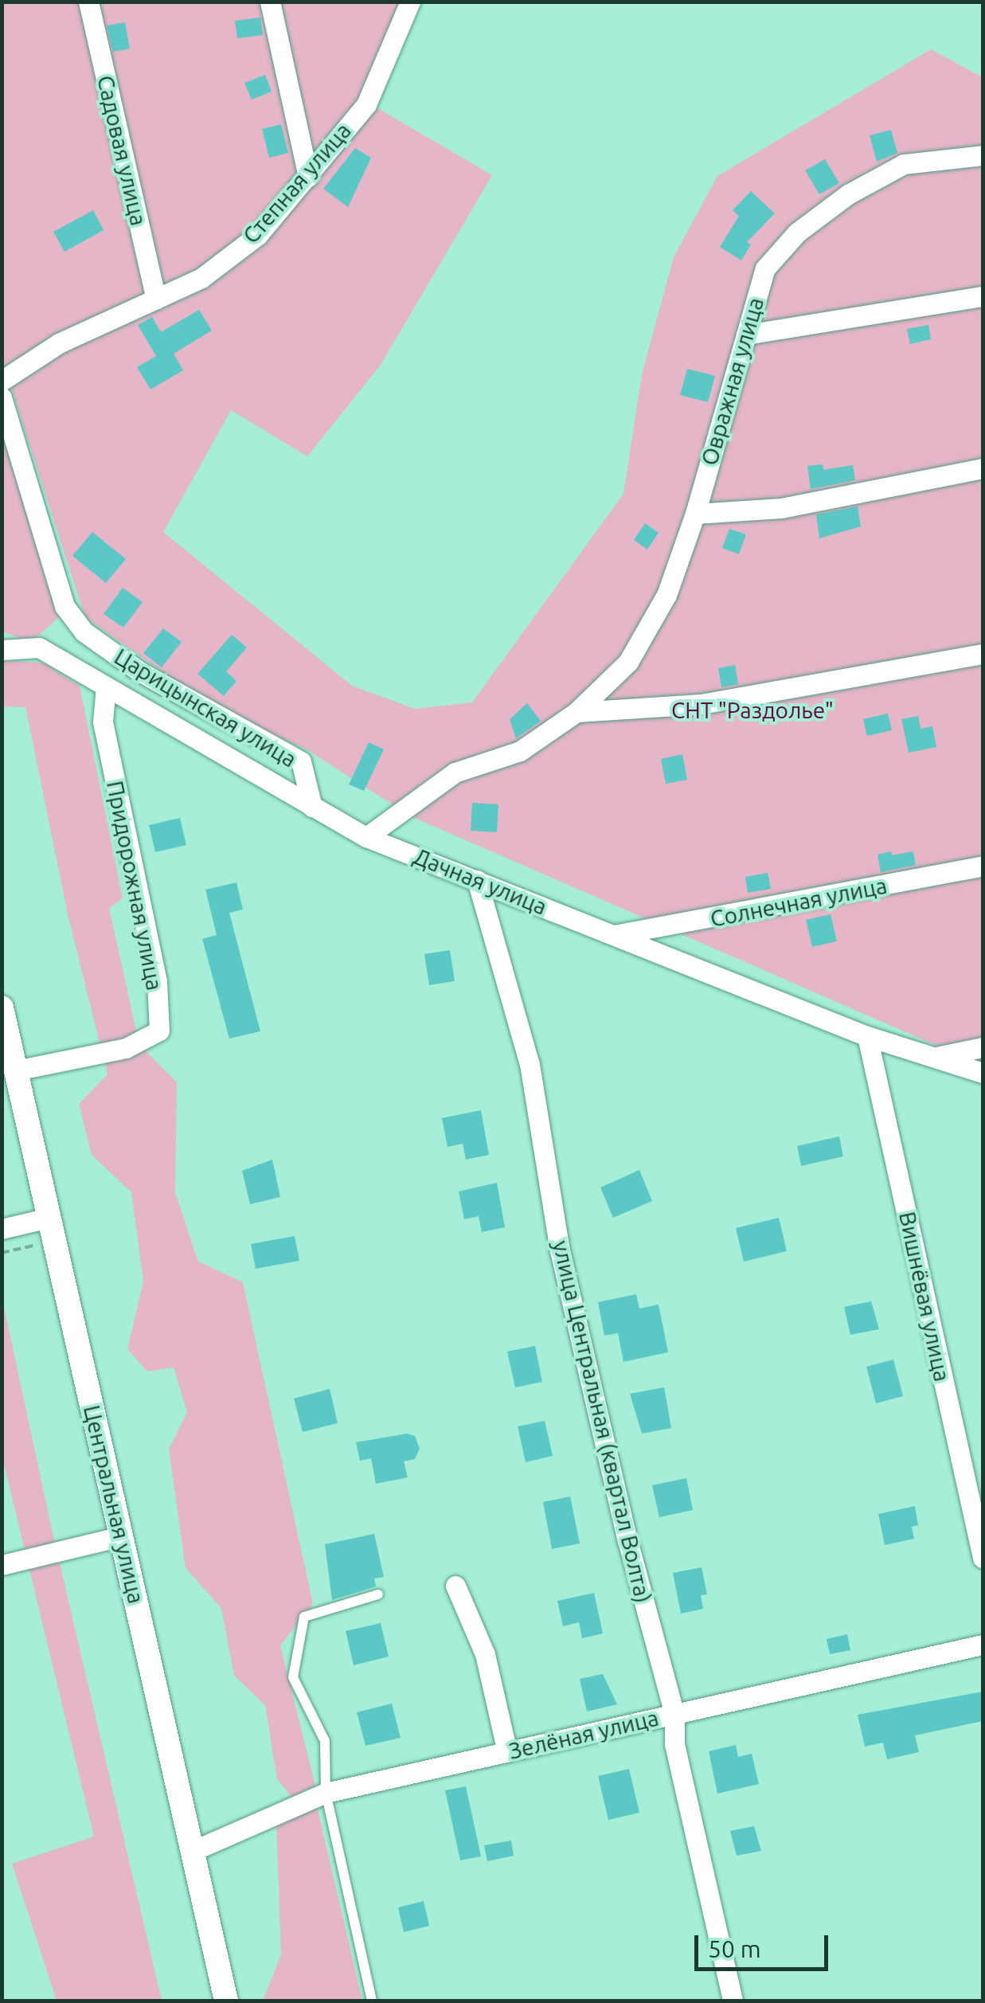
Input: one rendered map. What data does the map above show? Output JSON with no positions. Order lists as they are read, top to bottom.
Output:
{
  "streets": {
    "street": [
      "Садовая улица",
      "Степная улица",
      "Овражная улица",
      "Царицынская улица",
      "Дачная улица",
      "Придорожная улица",
      "Солнечная улица",
      "Вишнёвая улица",
      "улица Центральная (квартал Волта)",
      "Центральная улица",
      "Зелёная улица"
    ]
  },
  "crossings": [
    ["Садовая улица", "Степная улица"],
    ["Овражная улица", "Дачная улица"],
    ["Царицынская улица", "Дачная улица"],
    ["Дачная улица", "Придорожная улица"],
    ["Дачная улица", "Солнечная улица"],
    ["Дачная улица", "Вишнёвая улица"],
    ["Дачная улица", "улица Центральная (квартал Волта)"],
    ["Придорожная улица", "Центральная улица"],
    ["улица Центральная (квартал Волта)", "Зелёная улица"],
    ["Центральная улица", "Зелёная улица"]
  ],
  "parks": ["СНТ \"Раздолье\""],
  "scale_bar": "50 m"
}
